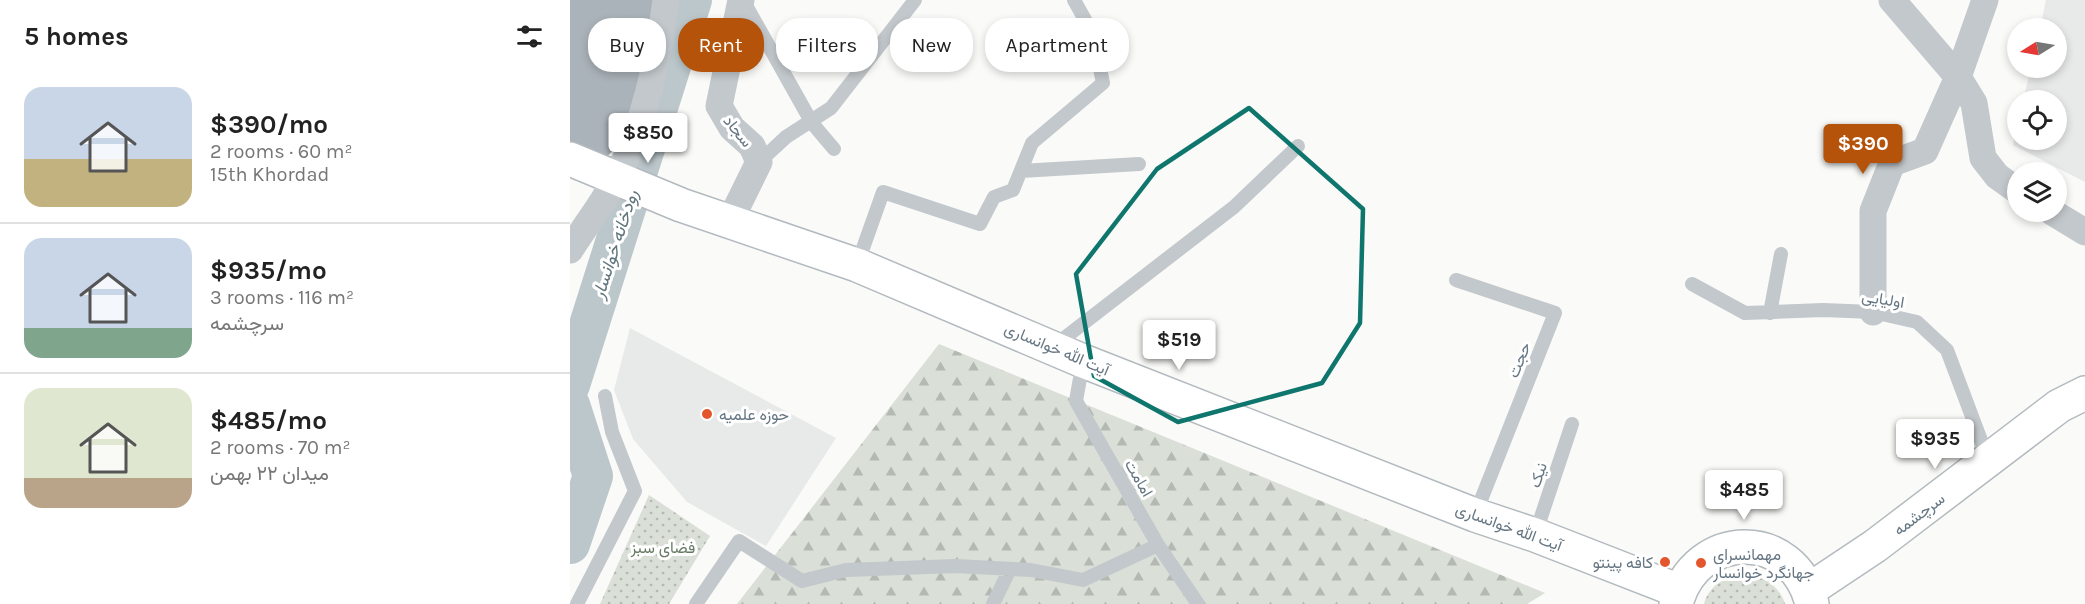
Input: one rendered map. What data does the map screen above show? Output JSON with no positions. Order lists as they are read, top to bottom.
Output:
{
  "streets": {
    "main road": ["آیت الله خوانساری", "سرچشمه"],
    "street": ["سجاد"],
    "lane": [
      "اولیایی",
      "حجت",
      "نیک",
      "امامت"
    ]
  },
  "crossings": [
    ["سجاد", "آیت الله خوانساری"],
    ["اولیایی", "سرچشمه"],
    ["آیت الله خوانساری", "حجت"],
    ["آیت الله خوانساری", "نیک"],
    ["آیت الله خوانساری", "امامت"]
  ],
  "water": ["رودخانه خوانسار"],
  "parks": ["فضای سبز"],
  "places": ["حوزه علمیه", "کافه پینتو", "مهمانسرای جهانگرد خوانسار"],
  "north": "left",
  "page": {
    "heading": "5 homes",
    "chip": [
      "Buy",
      "Rent",
      "Filters",
      "New",
      "Apartment"
    ],
    "list": [
      {
        "name": "$390/mo",
        "note": "2 rooms · 60 m² · 15th Khordad"
      },
      {
        "name": "$935/mo",
        "note": "3 rooms · 116 m² · سرچشمه"
      },
      {
        "name": "$485/mo",
        "note": "2 rooms · 70 m² · میدان ۲۲ بهمن"
      }
    ],
    "price": [
      "$850",
      "$390",
      "$519",
      "$935",
      "$485"
    ]
  }
}
